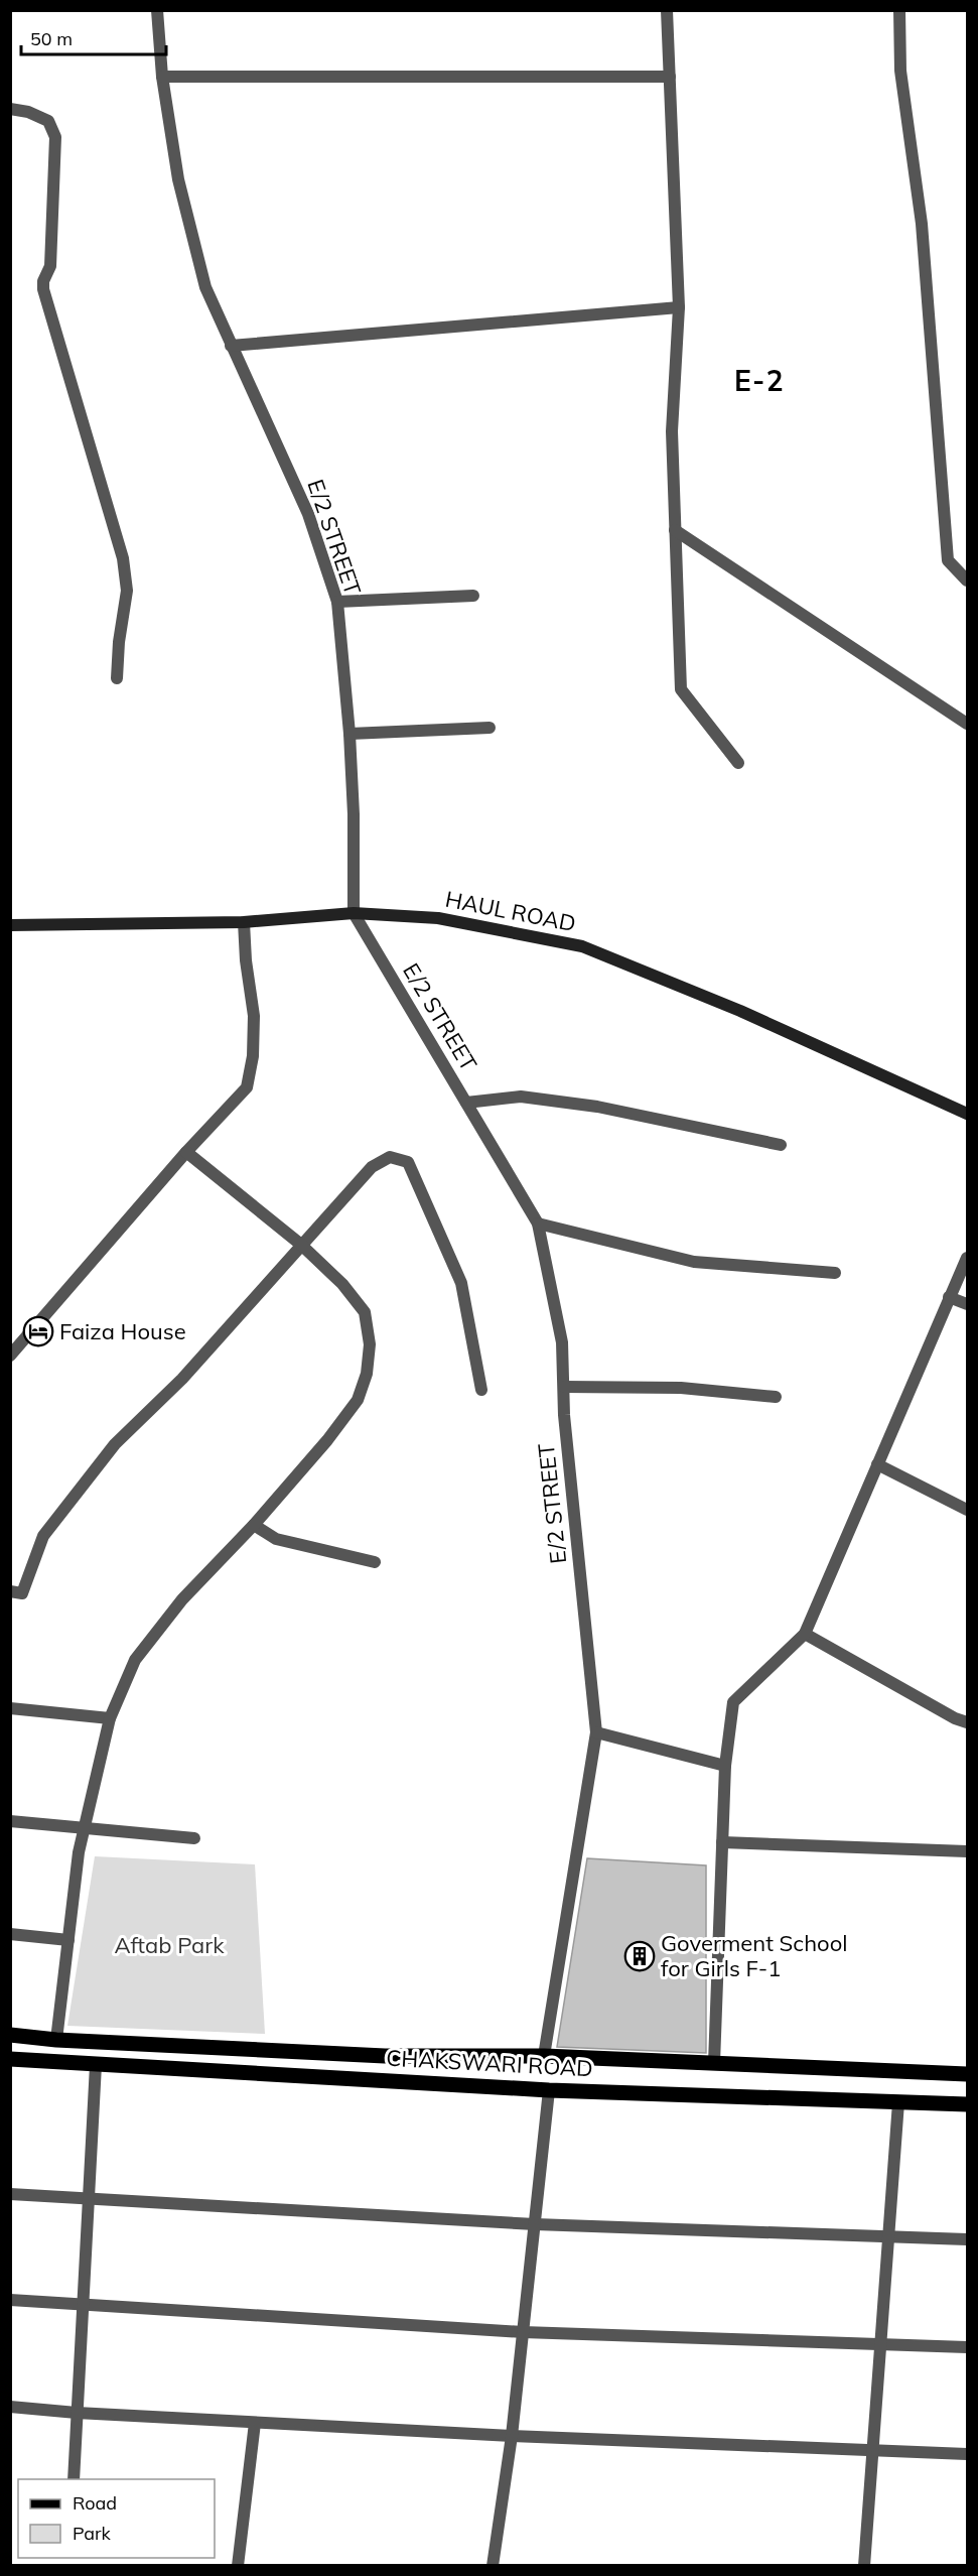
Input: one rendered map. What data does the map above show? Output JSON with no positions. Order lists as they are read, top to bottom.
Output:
{
  "streets": {
    "main road": ["HAUL ROAD", "CHAKSWARI ROAD"],
    "street": ["E/2 STREET"]
  },
  "crossings": [
    ["E/2 STREET", "HAUL ROAD"],
    ["E/2 STREET", "CHAKSWARI ROAD"]
  ],
  "districts": ["E-2"],
  "parks": ["Aftab Park"],
  "places": {
    "hotel": ["Faiza House"],
    "building": ["Goverment School for Girls F-1"]
  },
  "legend": ["Road", "Park"],
  "scale_bar": "50 m"
}
